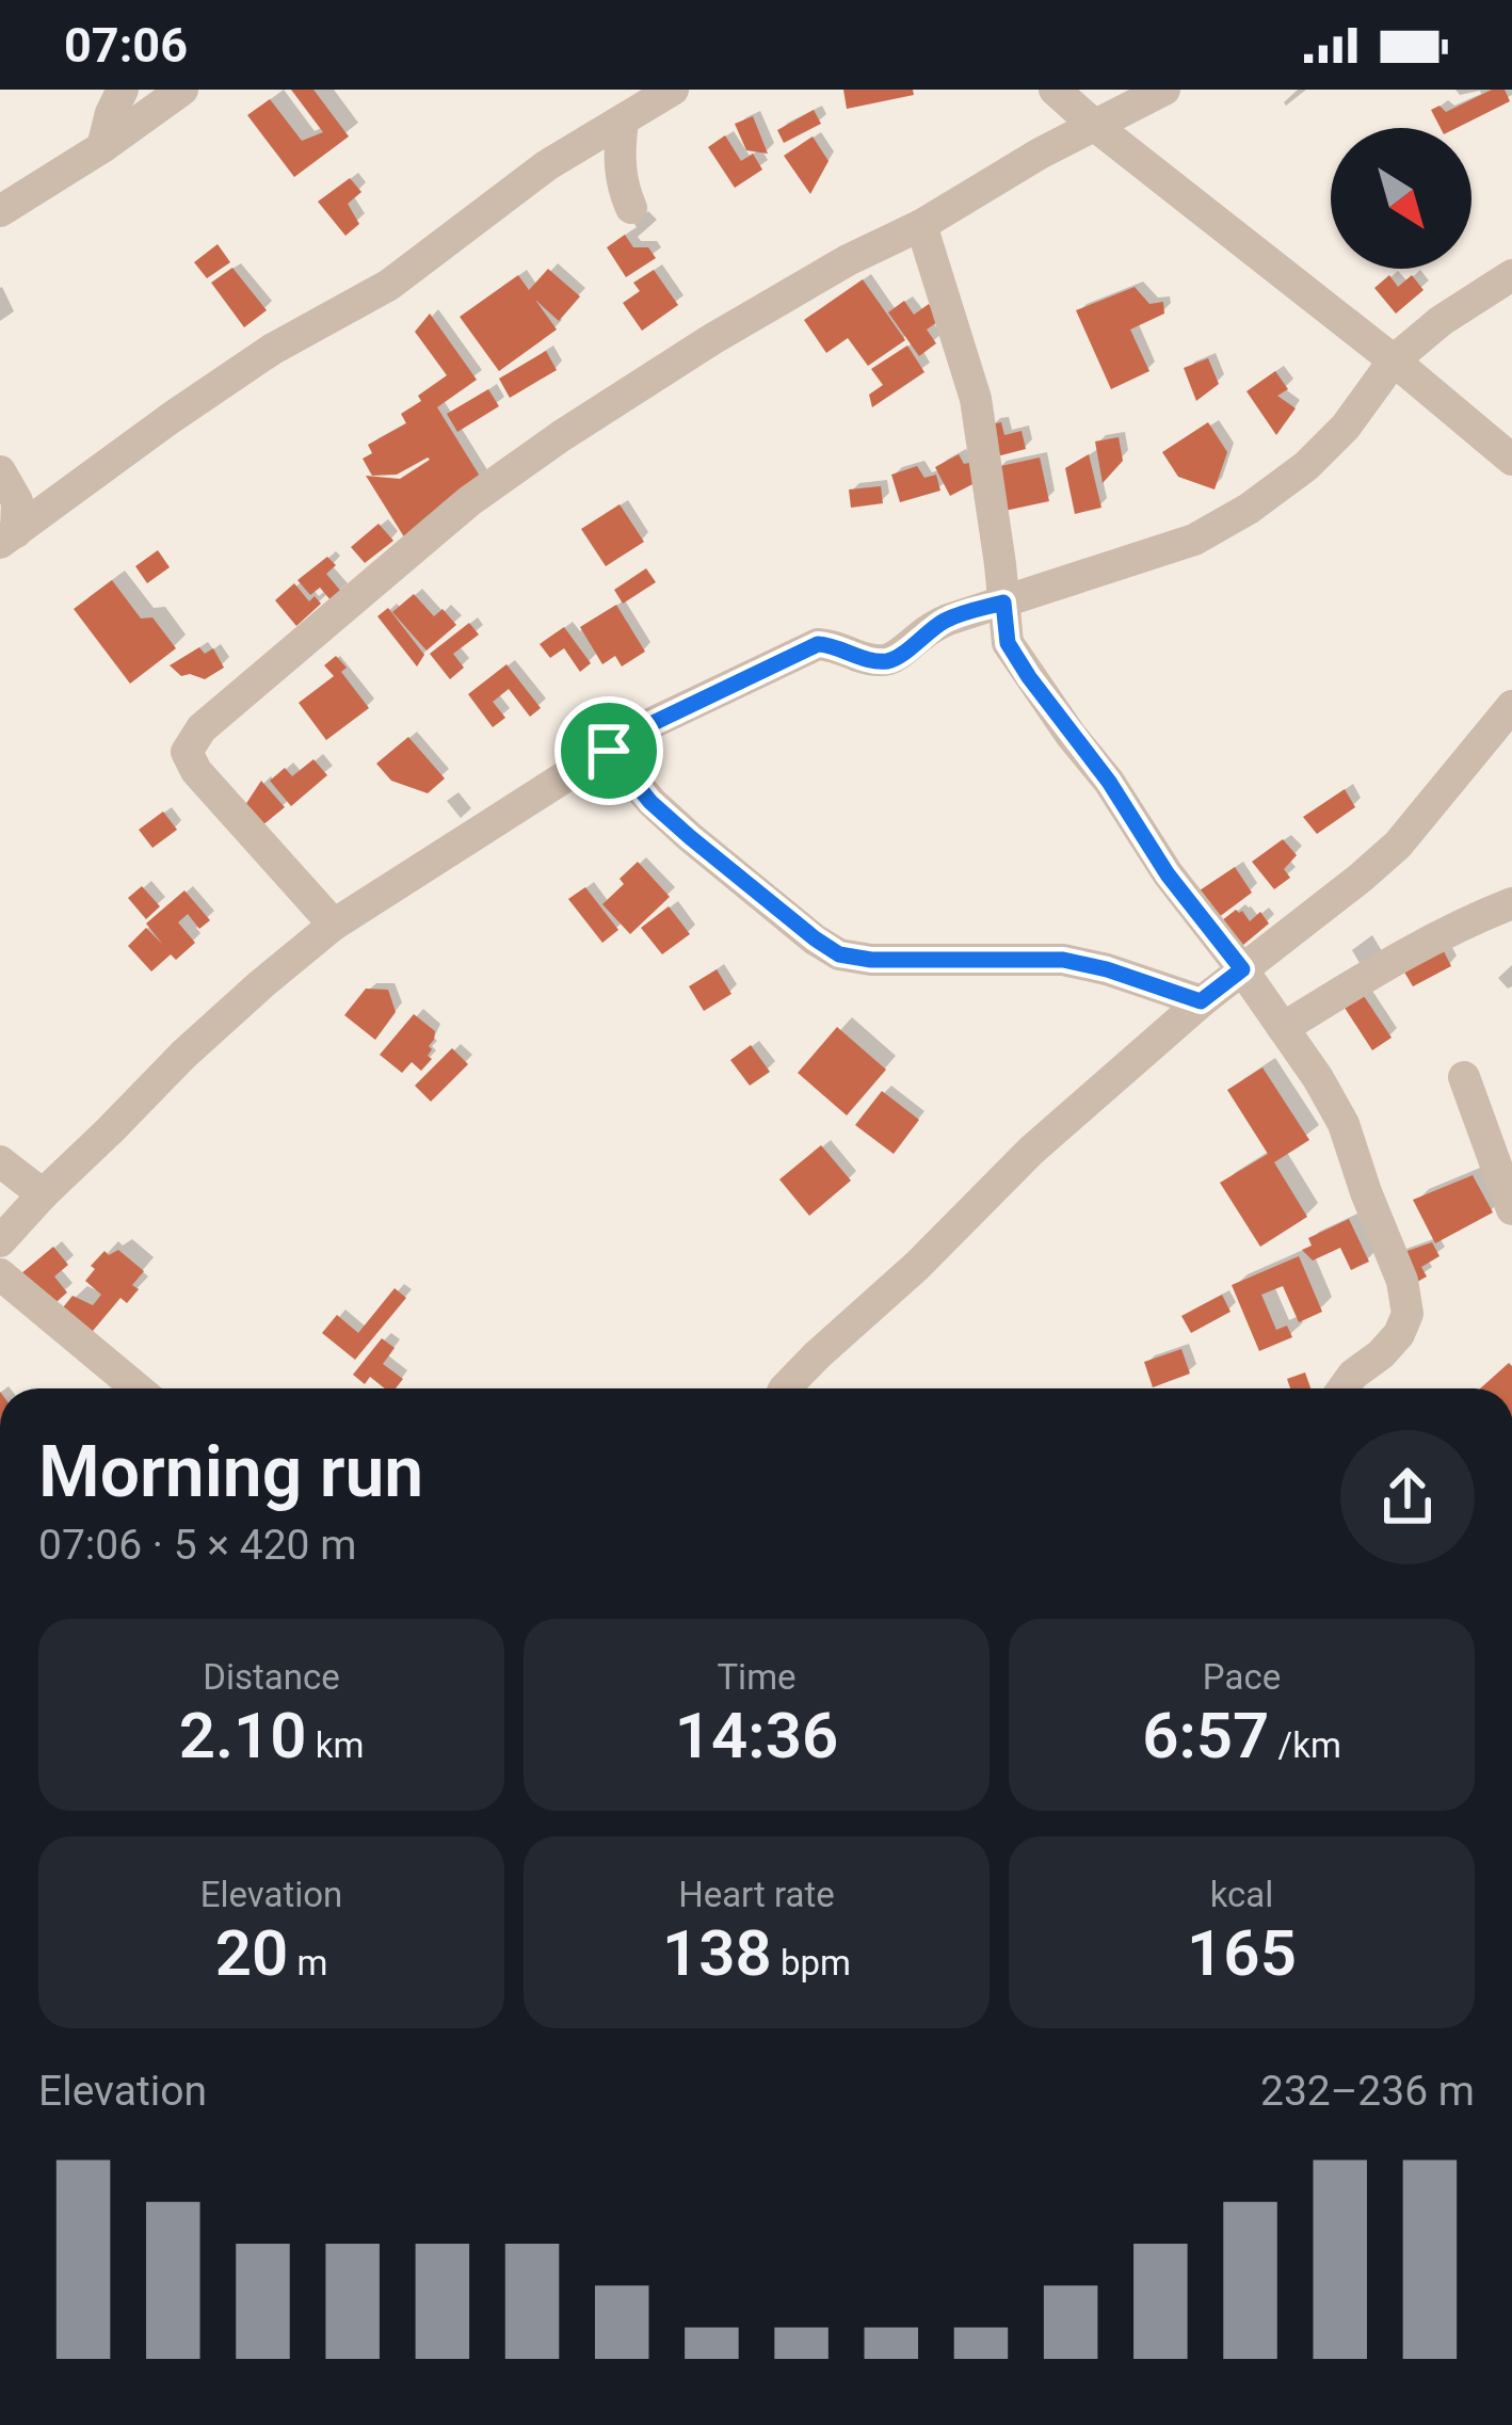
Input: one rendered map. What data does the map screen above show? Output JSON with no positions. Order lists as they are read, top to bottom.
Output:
{
  "north": "bottom right",
  "page": {
    "status": "07:06",
    "heading": ["Morning run", "07:06 · 5 × 420 m"],
    "stats": [
      ["Distance", "2.10 km"],
      ["Time", "14:36"],
      ["Pace", "6:57 /km"],
      ["Elevation", "20 m"],
      ["Heart rate", "138 bpm"],
      ["kcal", "165"]
    ],
    "chart": ["Elevation", "232–236 m"]
  }
}
